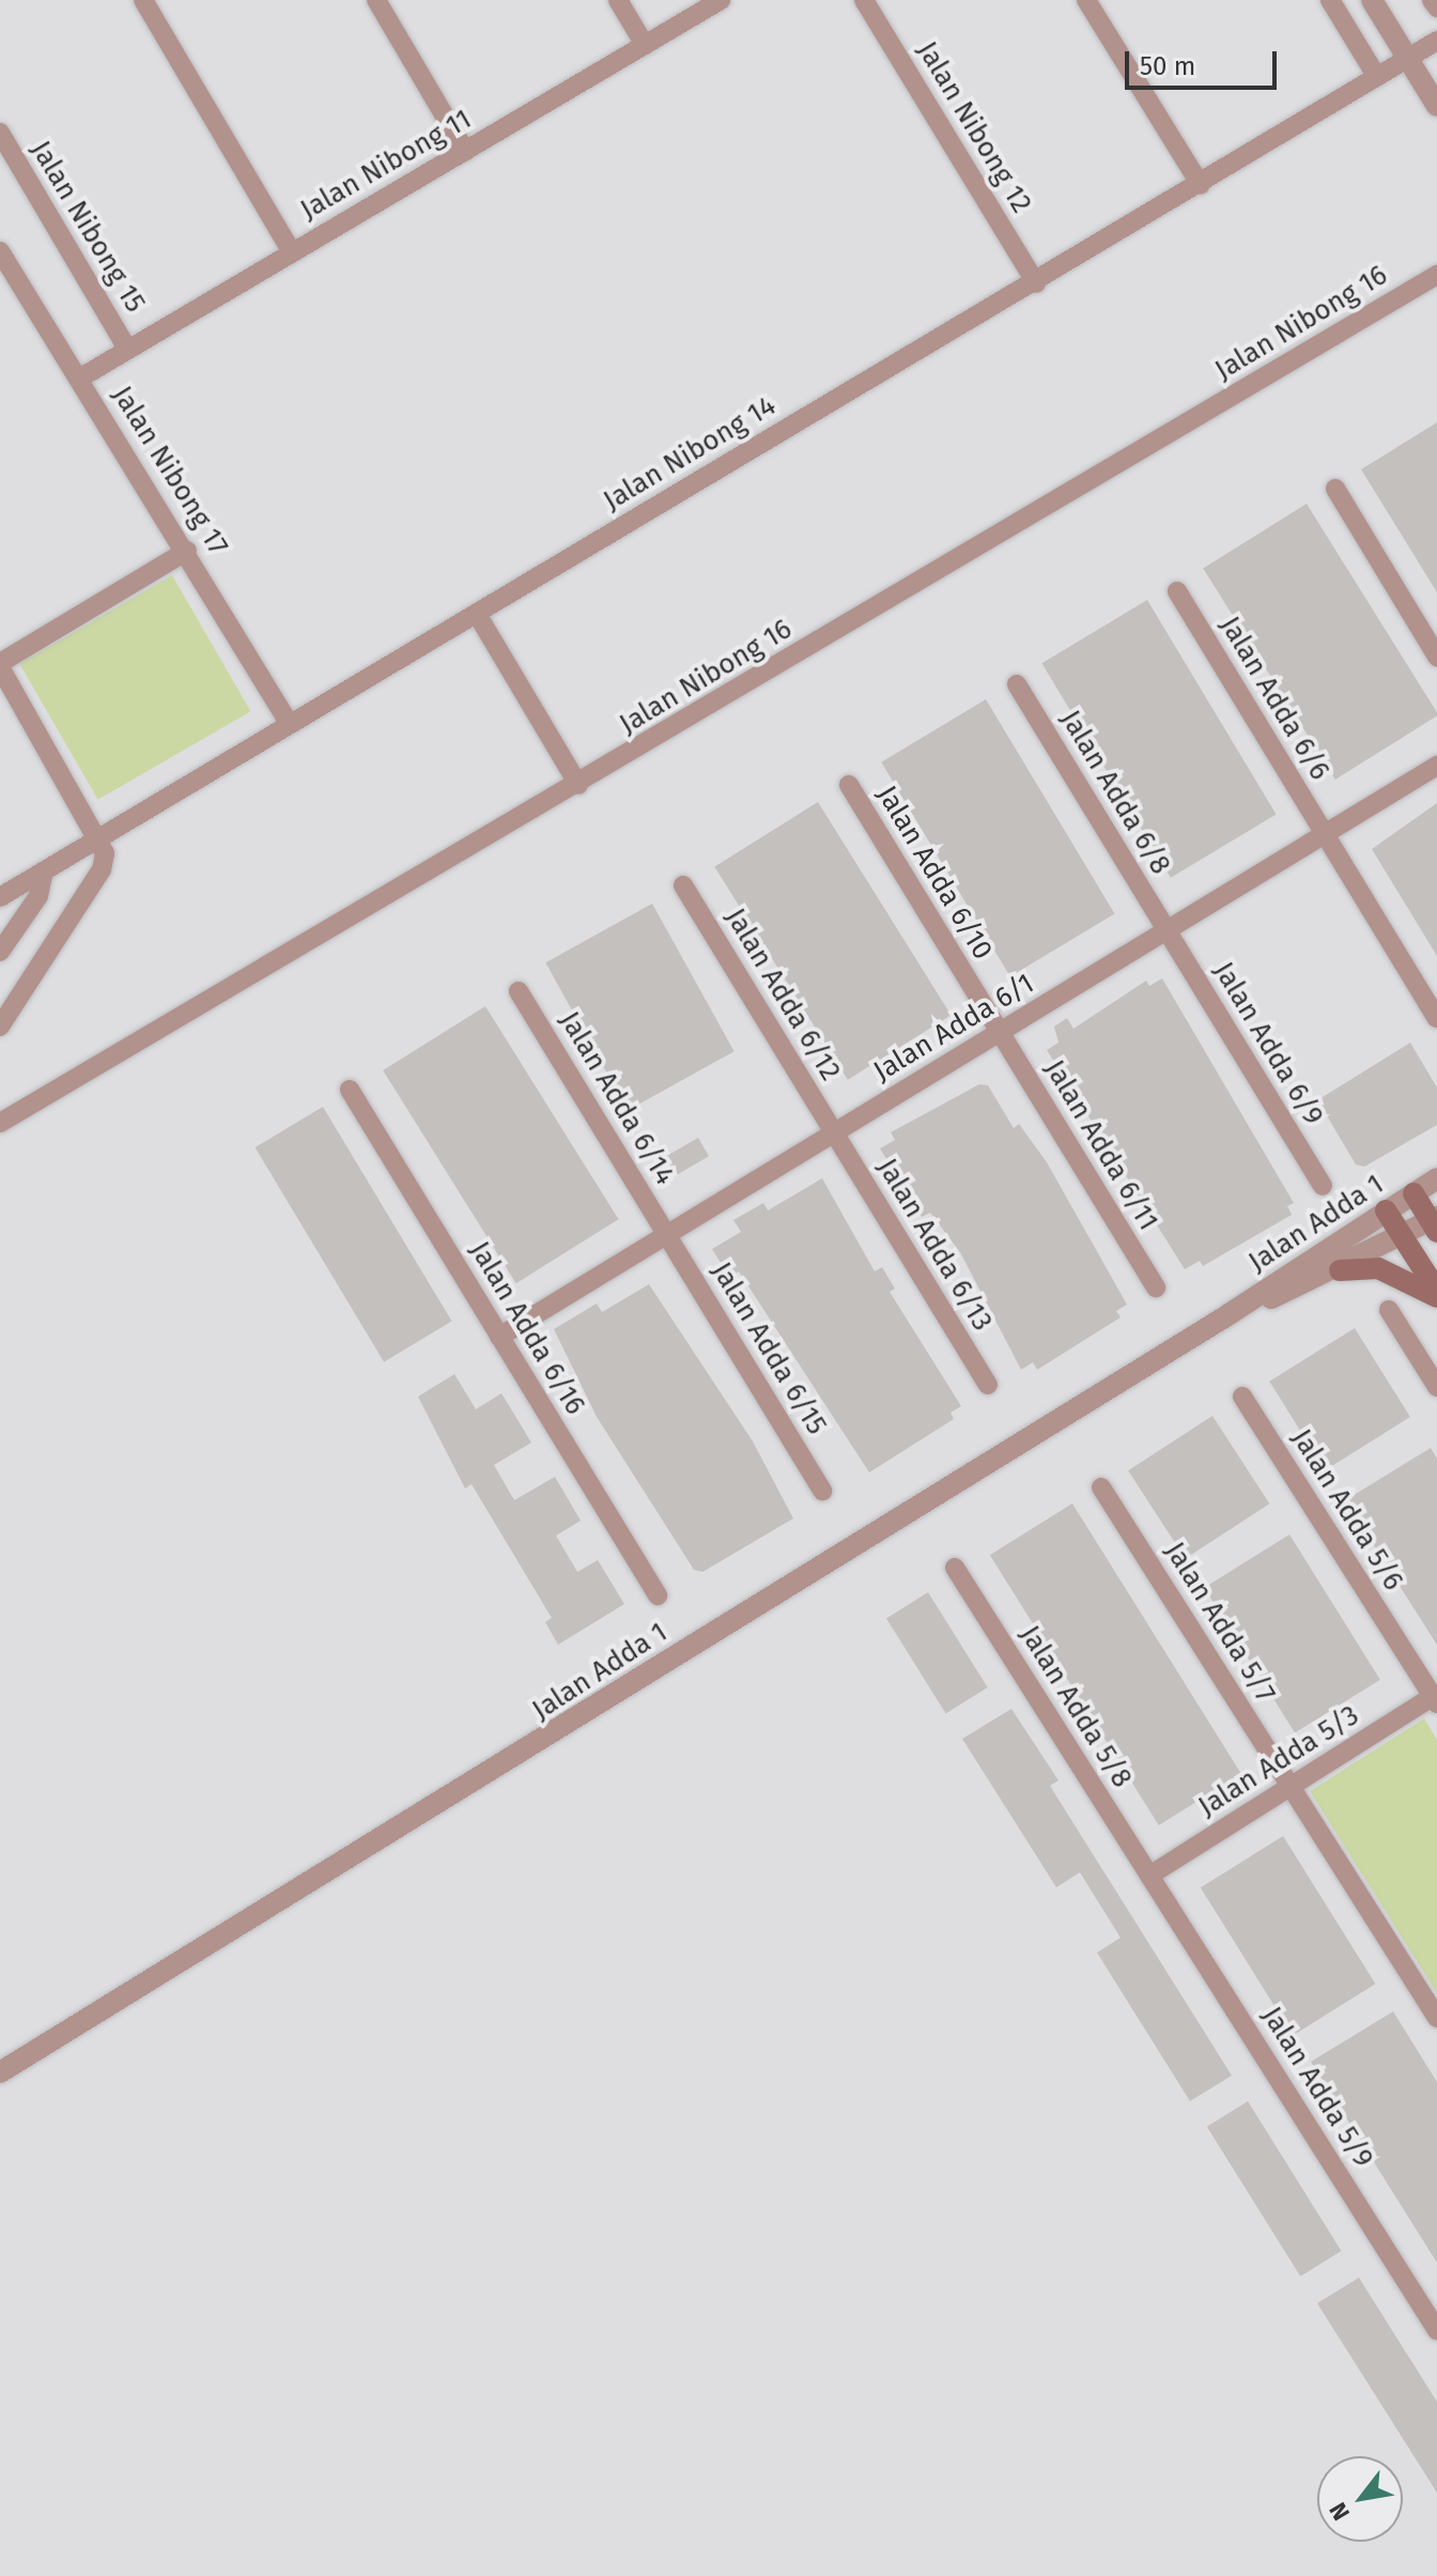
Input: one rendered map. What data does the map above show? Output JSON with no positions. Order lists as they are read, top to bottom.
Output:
{
  "streets": {
    "street": [
      "Jalan Nibong 12",
      "Jalan Nibong 11",
      "Jalan Nibong 15",
      "Jalan Nibong 16",
      "Jalan Nibong 14",
      "Jalan Nibong 17",
      "Jalan Adda 6/6",
      "Jalan Adda 6/8",
      "Jalan Adda 6/10",
      "Jalan Adda 6/12",
      "Jalan Adda 6/1",
      "Jalan Adda 6/9",
      "Jalan Adda 6/14",
      "Jalan Adda 6/11",
      "Jalan Adda 1",
      "Jalan Adda 6/13",
      "Jalan Adda 6/16",
      "Jalan Adda 6/15",
      "Jalan Adda 5/6",
      "Jalan Adda 5/7",
      "Jalan Adda 5/8",
      "Jalan Adda 5/3",
      "Jalan Adda 5/9"
    ]
  },
  "crossings": [
    ["Jalan Nibong 12", "Jalan Nibong 14"],
    ["Jalan Nibong 11", "Jalan Nibong 15"],
    ["Jalan Nibong 11", "Jalan Nibong 17"],
    ["Jalan Nibong 14", "Jalan Nibong 17"],
    ["Jalan Adda 6/6", "Jalan Adda 6/1"],
    ["Jalan Adda 6/8", "Jalan Adda 6/1"],
    ["Jalan Adda 6/8", "Jalan Adda 6/9"],
    ["Jalan Adda 6/10", "Jalan Adda 6/1"],
    ["Jalan Adda 6/10", "Jalan Adda 6/11"],
    ["Jalan Adda 6/12", "Jalan Adda 6/1"],
    ["Jalan Adda 6/12", "Jalan Adda 6/13"],
    ["Jalan Adda 6/1", "Jalan Adda 6/9"],
    ["Jalan Adda 6/1", "Jalan Adda 6/14"],
    ["Jalan Adda 6/1", "Jalan Adda 6/11"],
    ["Jalan Adda 6/1", "Jalan Adda 6/13"],
    ["Jalan Adda 6/1", "Jalan Adda 6/16"],
    ["Jalan Adda 6/1", "Jalan Adda 6/15"],
    ["Jalan Adda 6/14", "Jalan Adda 6/15"],
    ["Jalan Adda 5/6", "Jalan Adda 5/3"],
    ["Jalan Adda 5/7", "Jalan Adda 5/3"],
    ["Jalan Adda 5/8", "Jalan Adda 5/3"],
    ["Jalan Adda 5/8", "Jalan Adda 5/9"],
    ["Jalan Adda 5/3", "Jalan Adda 5/9"]
  ],
  "scale_bar": "50 m",
  "north": "bottom left"
}
